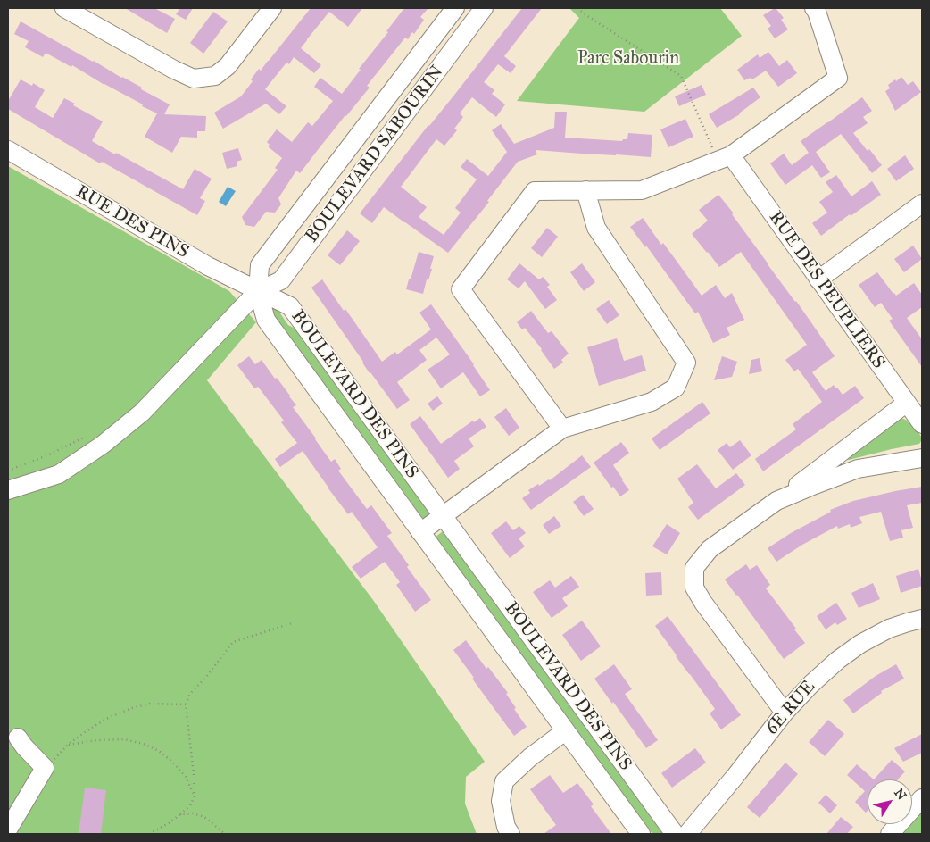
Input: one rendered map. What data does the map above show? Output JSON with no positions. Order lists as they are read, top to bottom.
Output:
{
  "streets": {
    "street": [
      "BOULEVARD SABOURIN",
      "RUE DES PINS",
      "RUE DES PEUPLIERS",
      "BOULEVARD DES PINS",
      "6E RUE"
    ]
  },
  "crossings": [
    ["BOULEVARD SABOURIN", "RUE DES PINS"],
    ["BOULEVARD SABOURIN", "BOULEVARD DES PINS"],
    ["RUE DES PINS", "BOULEVARD DES PINS"]
  ],
  "parks": ["Parc Sabourin"],
  "north": "top right"
}
